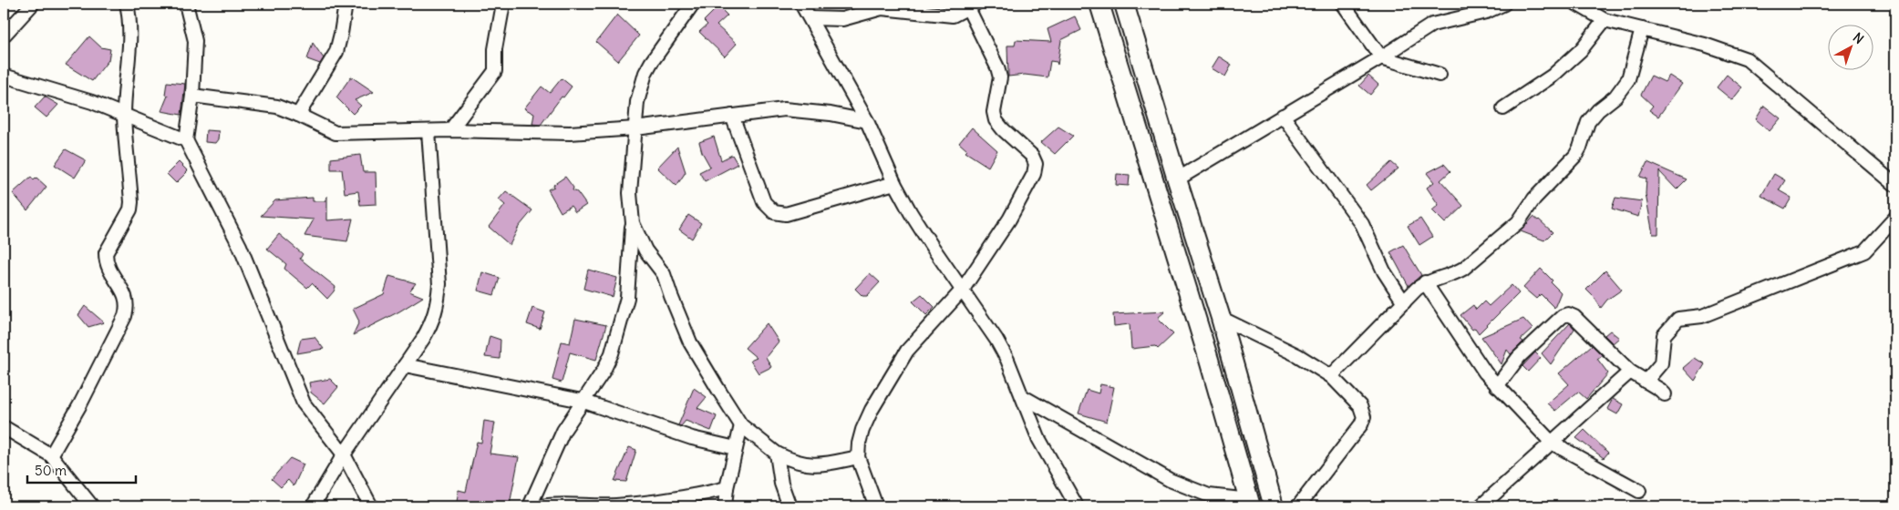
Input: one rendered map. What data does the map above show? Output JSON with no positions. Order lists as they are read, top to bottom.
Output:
{
  "scale_bar": "50 m",
  "north": "top right"
}
